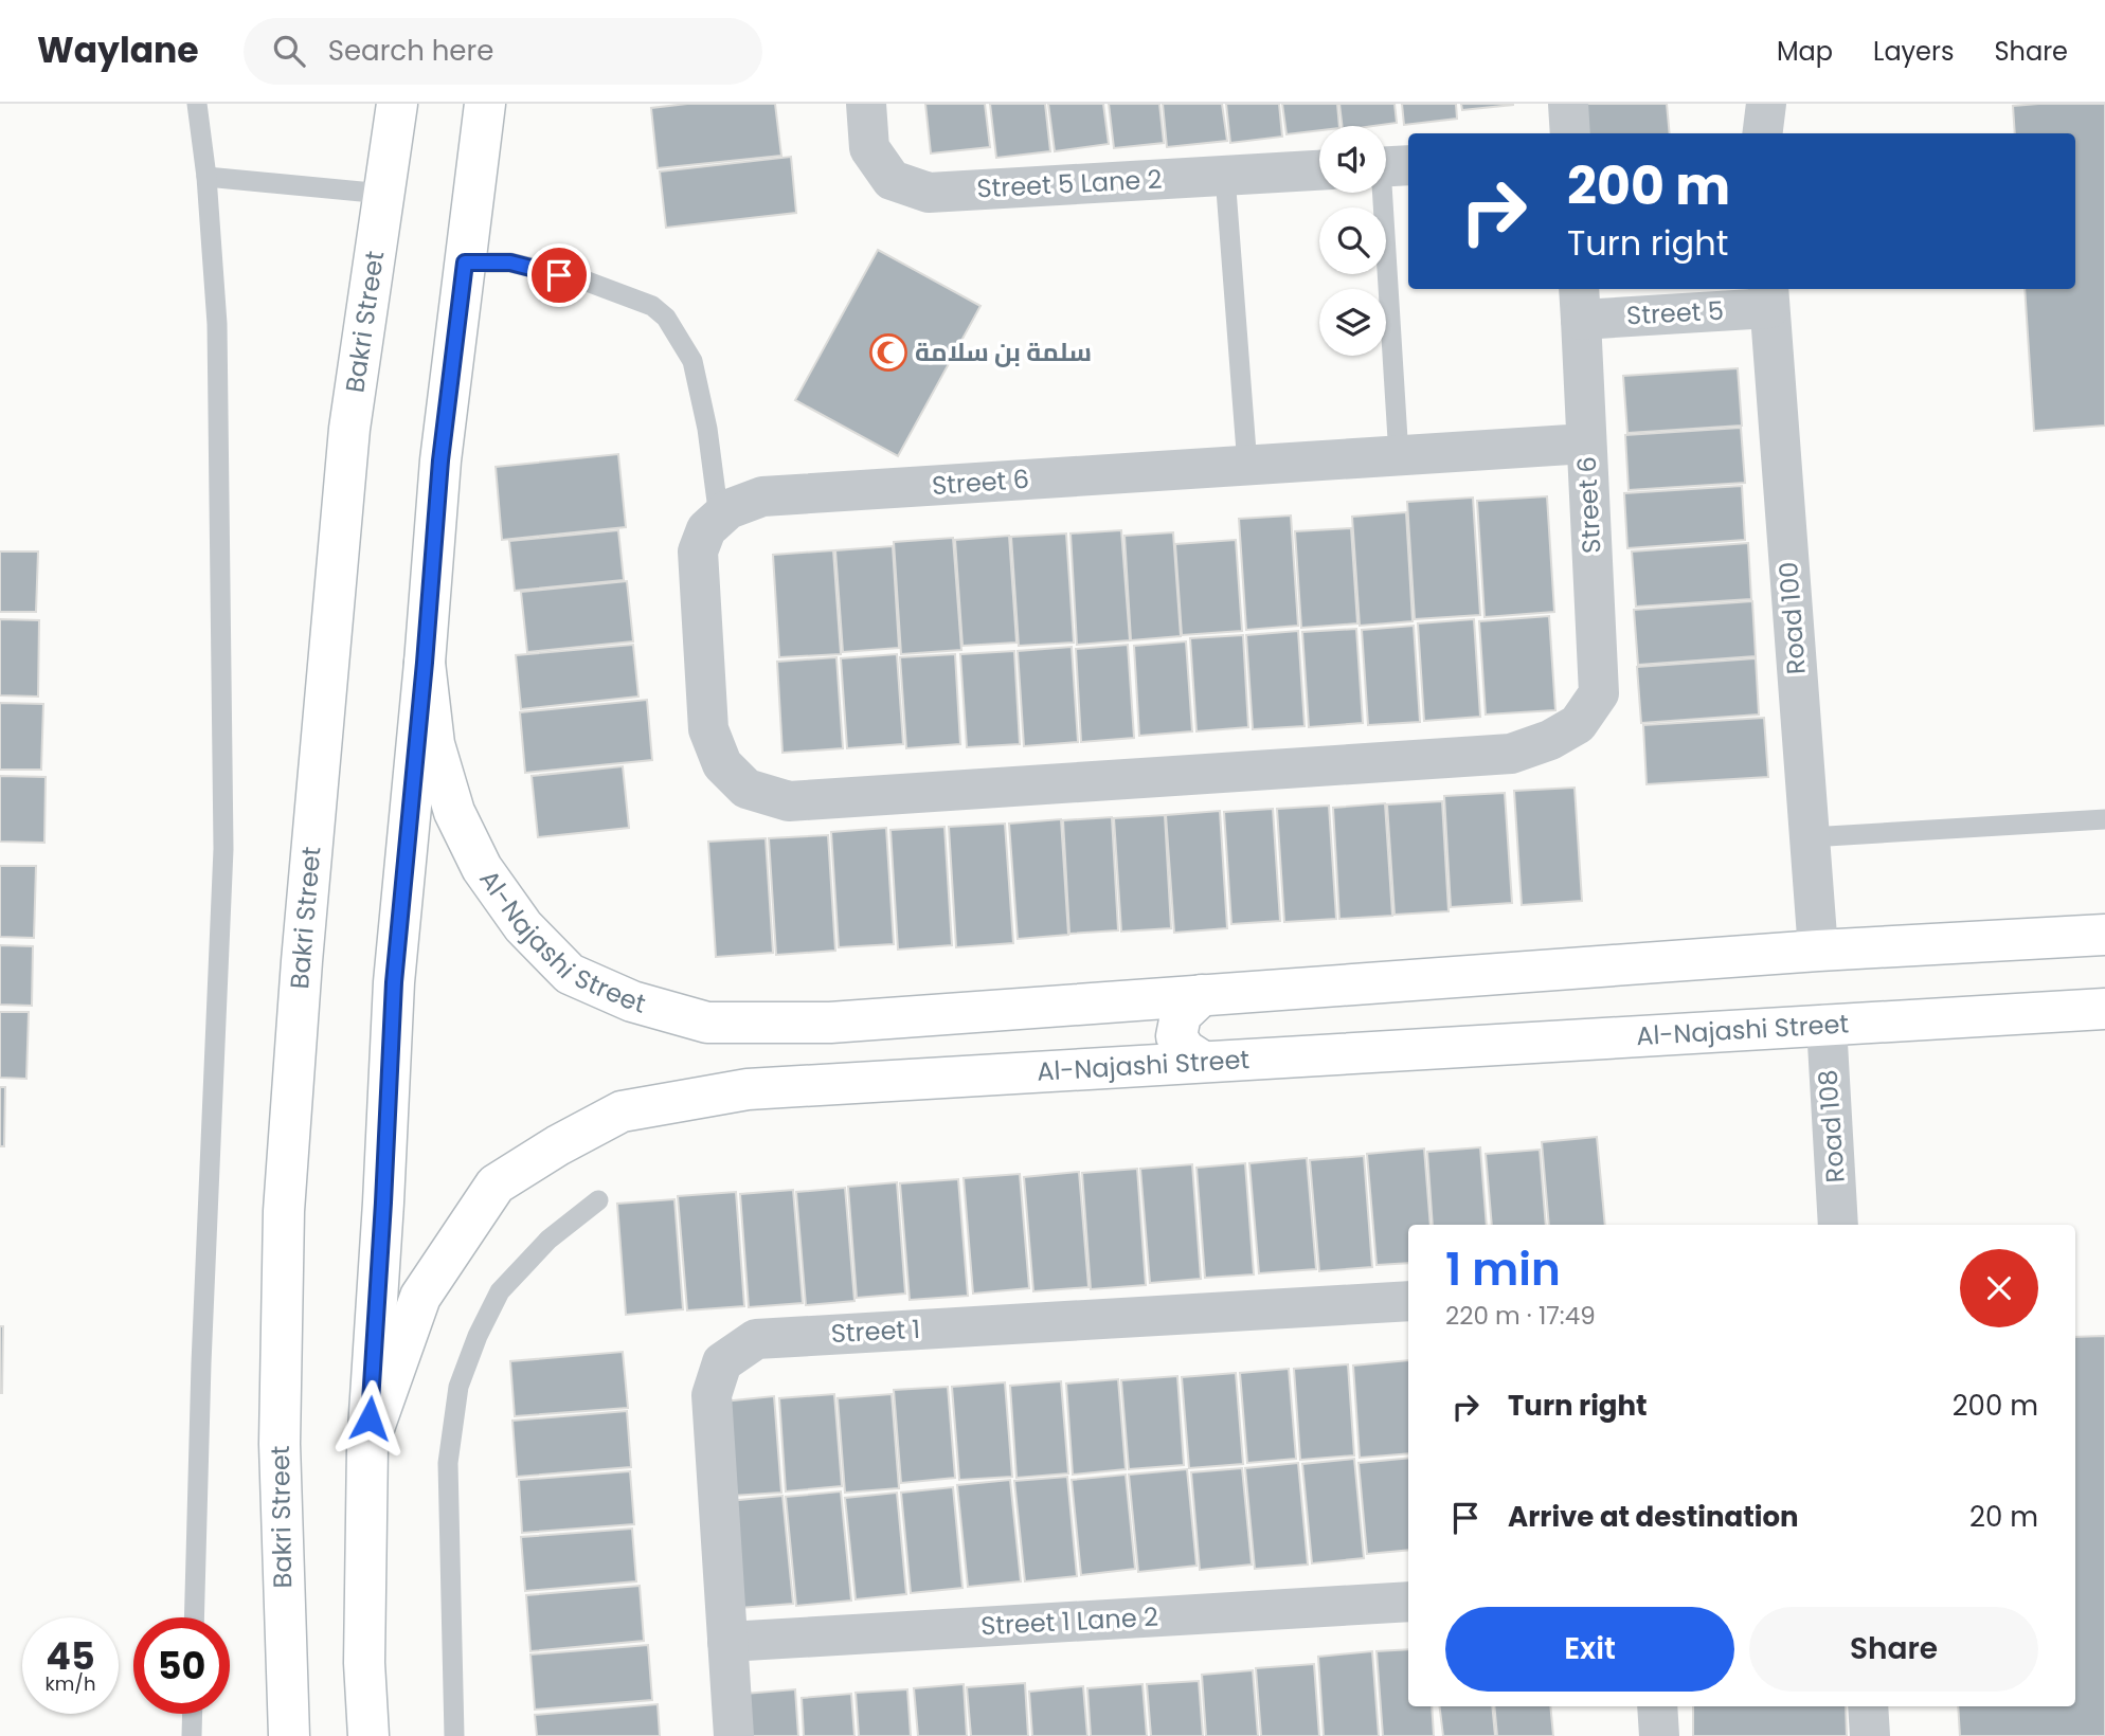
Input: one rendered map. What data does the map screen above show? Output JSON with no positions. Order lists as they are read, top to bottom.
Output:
{
  "streets": {
    "main road": ["Bakri Street", "Al-Najashi Street"],
    "street": [
      "Street 5 Lane 2",
      "Street 5",
      "Street 6",
      "Road 100",
      "Road 108",
      "Street 1",
      "Street 1 Lane 2"
    ]
  },
  "crossings": [
    ["Street 5", "Street 6"],
    ["Street 5", "Road 100"],
    ["Road 100", "Al-Najashi Street"],
    ["Al-Najashi Street", "Road 108"],
    ["Street 1", "Street 1 Lane 2"]
  ],
  "places": {
    "mosque": ["سلمة بن سلامة"]
  },
  "page": {
    "header": "Waylane",
    "search": "Search here",
    "nav": ["Map", "Layers", "Share"],
    "turn": ["200 m", "Turn right"],
    "heading": ["1 min", "220 m · 17:49"],
    "list": [
      {
        "name": "Turn right",
        "value": "200 m"
      },
      {
        "name": "Arrive at destination",
        "value": "20 m"
      }
    ],
    "buttons": ["Exit", "Share"],
    "speed": "45 km/h",
    "limit": "50"
  }
}
